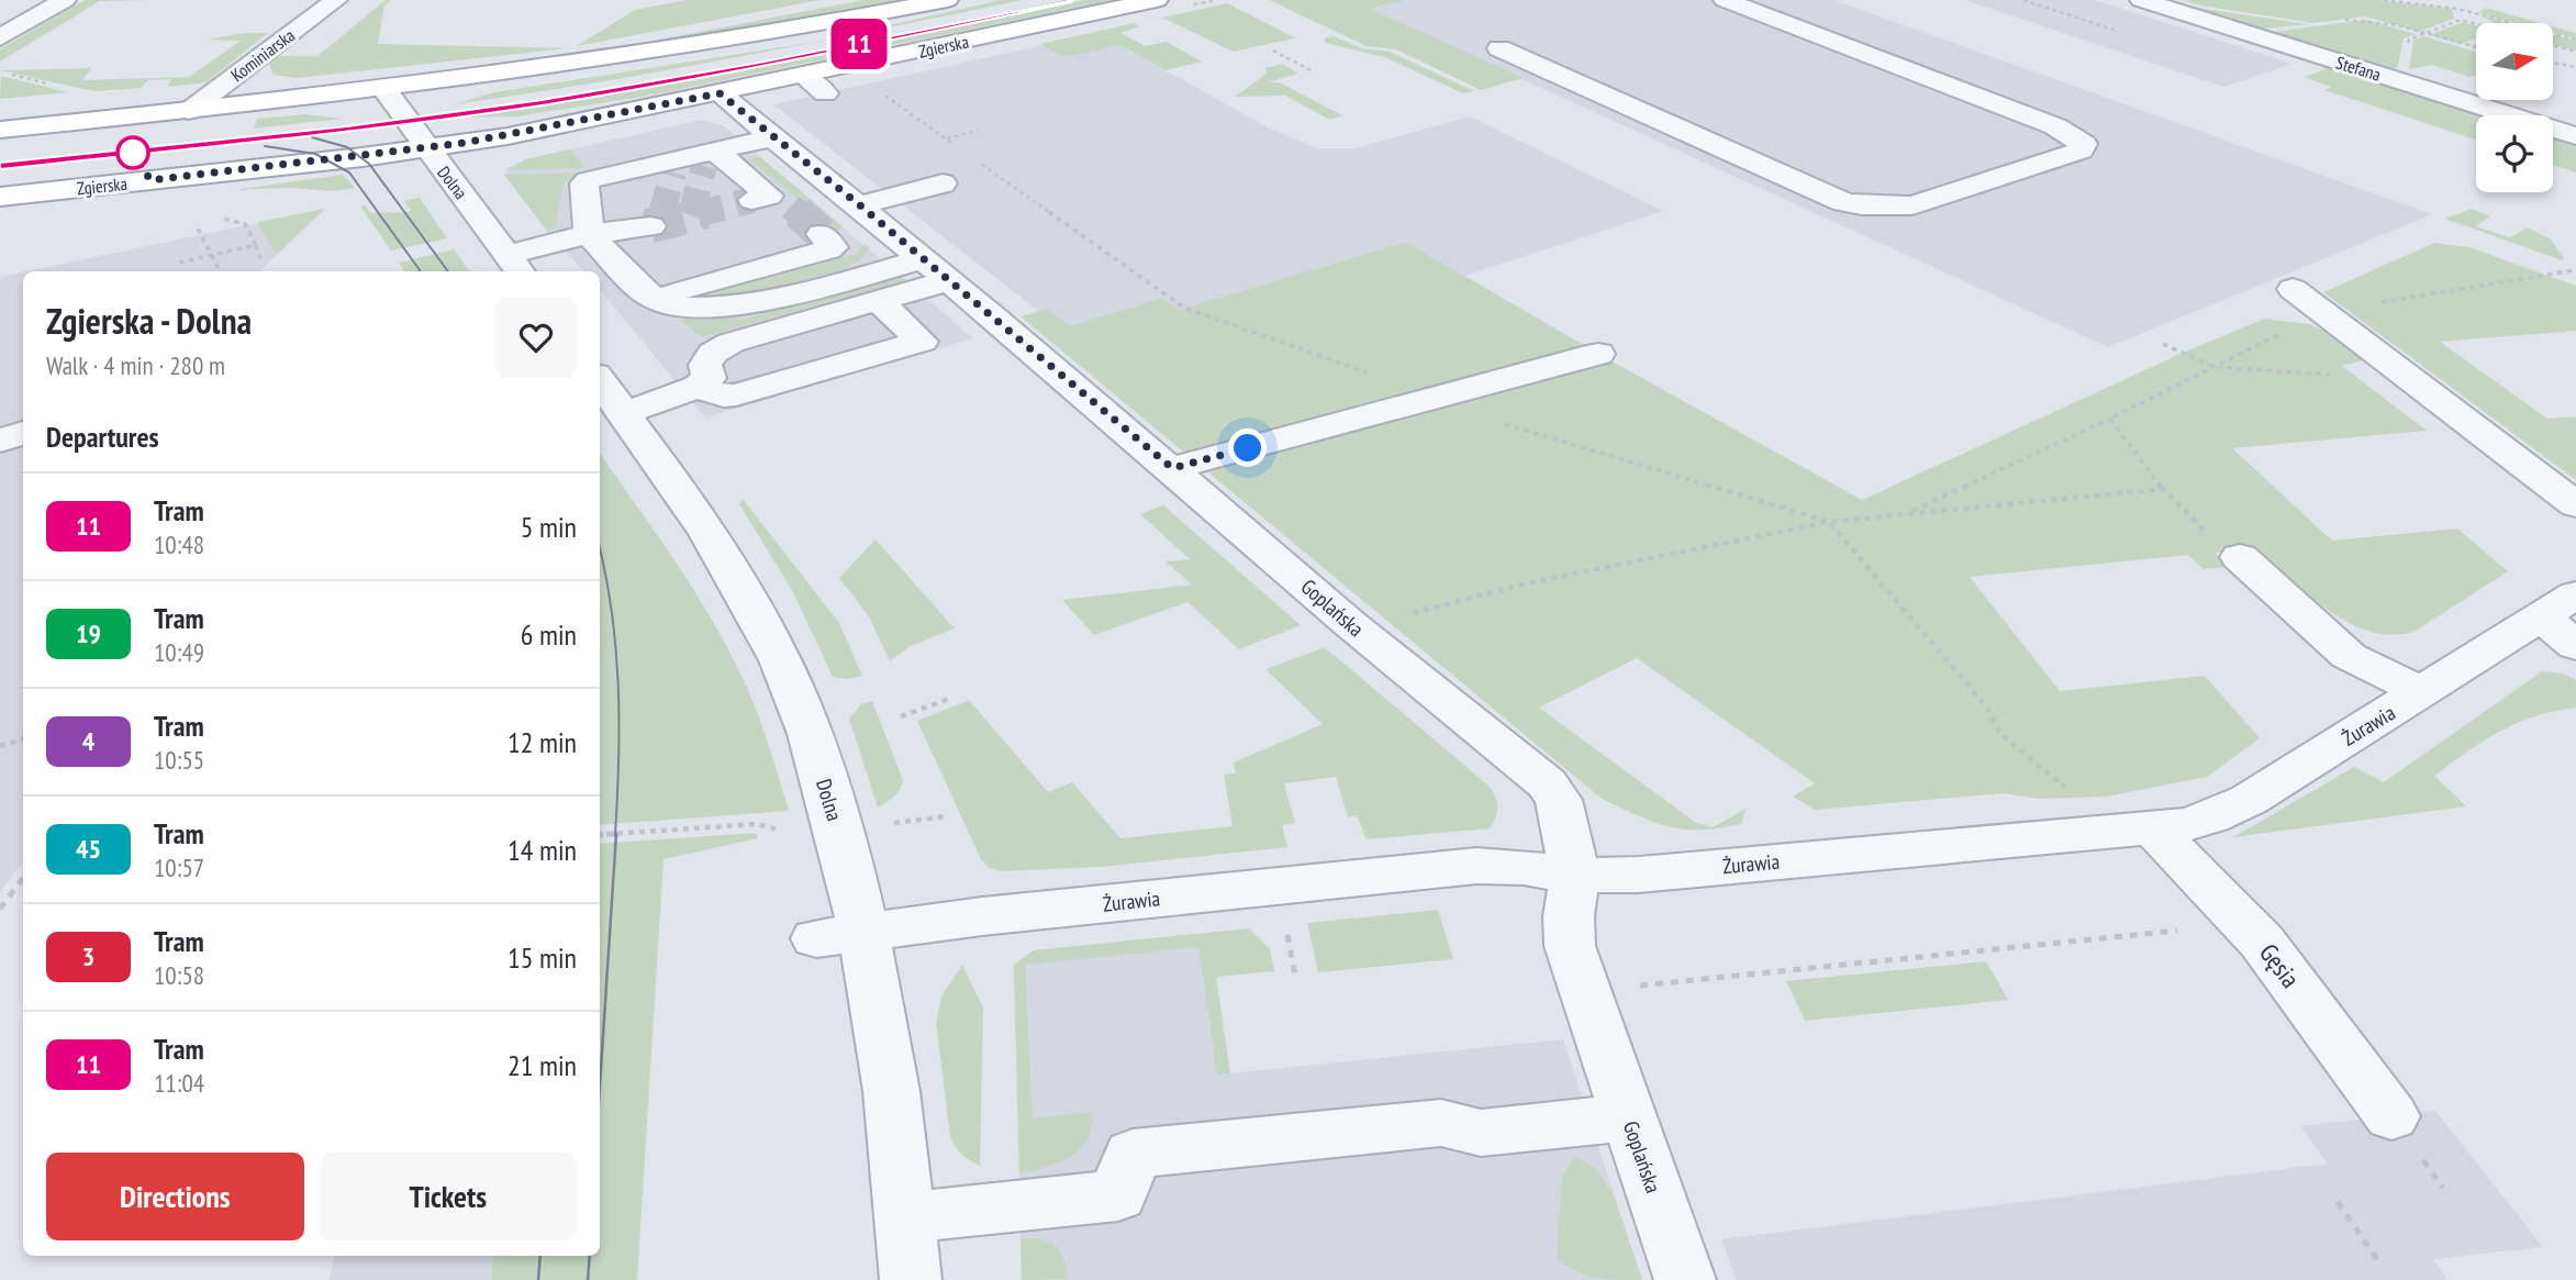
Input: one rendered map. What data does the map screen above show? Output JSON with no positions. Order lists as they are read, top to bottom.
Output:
{
  "streets": {
    "main road": ["Zgierska"],
    "street": [
      "Kominiarska",
      "Stefana",
      "Dolna",
      "Goplańska",
      "Żurawia",
      "Gęsia"
    ]
  },
  "crossings": [
    ["Zgierska", "Dolna"],
    ["Zgierska", "Goplańska"],
    ["Dolna", "Żurawia"],
    ["Goplańska", "Żurawia"],
    ["Żurawia", "Gęsia"]
  ],
  "lines": ["tram line 11"],
  "north": "right",
  "page": {
    "on_map": "11",
    "heading": [
      ["Zgierska - Dolna", "Walk · 4 min · 280 m"],
      "Departures"
    ],
    "list": [
      {
        "mark": "11",
        "name": "Tram",
        "note": "10:48",
        "value": "5 min"
      },
      {
        "mark": "19",
        "name": "Tram",
        "note": "10:49",
        "value": "6 min"
      },
      {
        "mark": "4",
        "name": "Tram",
        "note": "10:55",
        "value": "12 min"
      },
      {
        "mark": "45",
        "name": "Tram",
        "note": "10:57",
        "value": "14 min"
      },
      {
        "mark": "3",
        "name": "Tram",
        "note": "10:58",
        "value": "15 min"
      },
      {
        "mark": "11",
        "name": "Tram",
        "note": "11:04",
        "value": "21 min"
      }
    ],
    "buttons": ["Directions", "Tickets"]
  }
}
